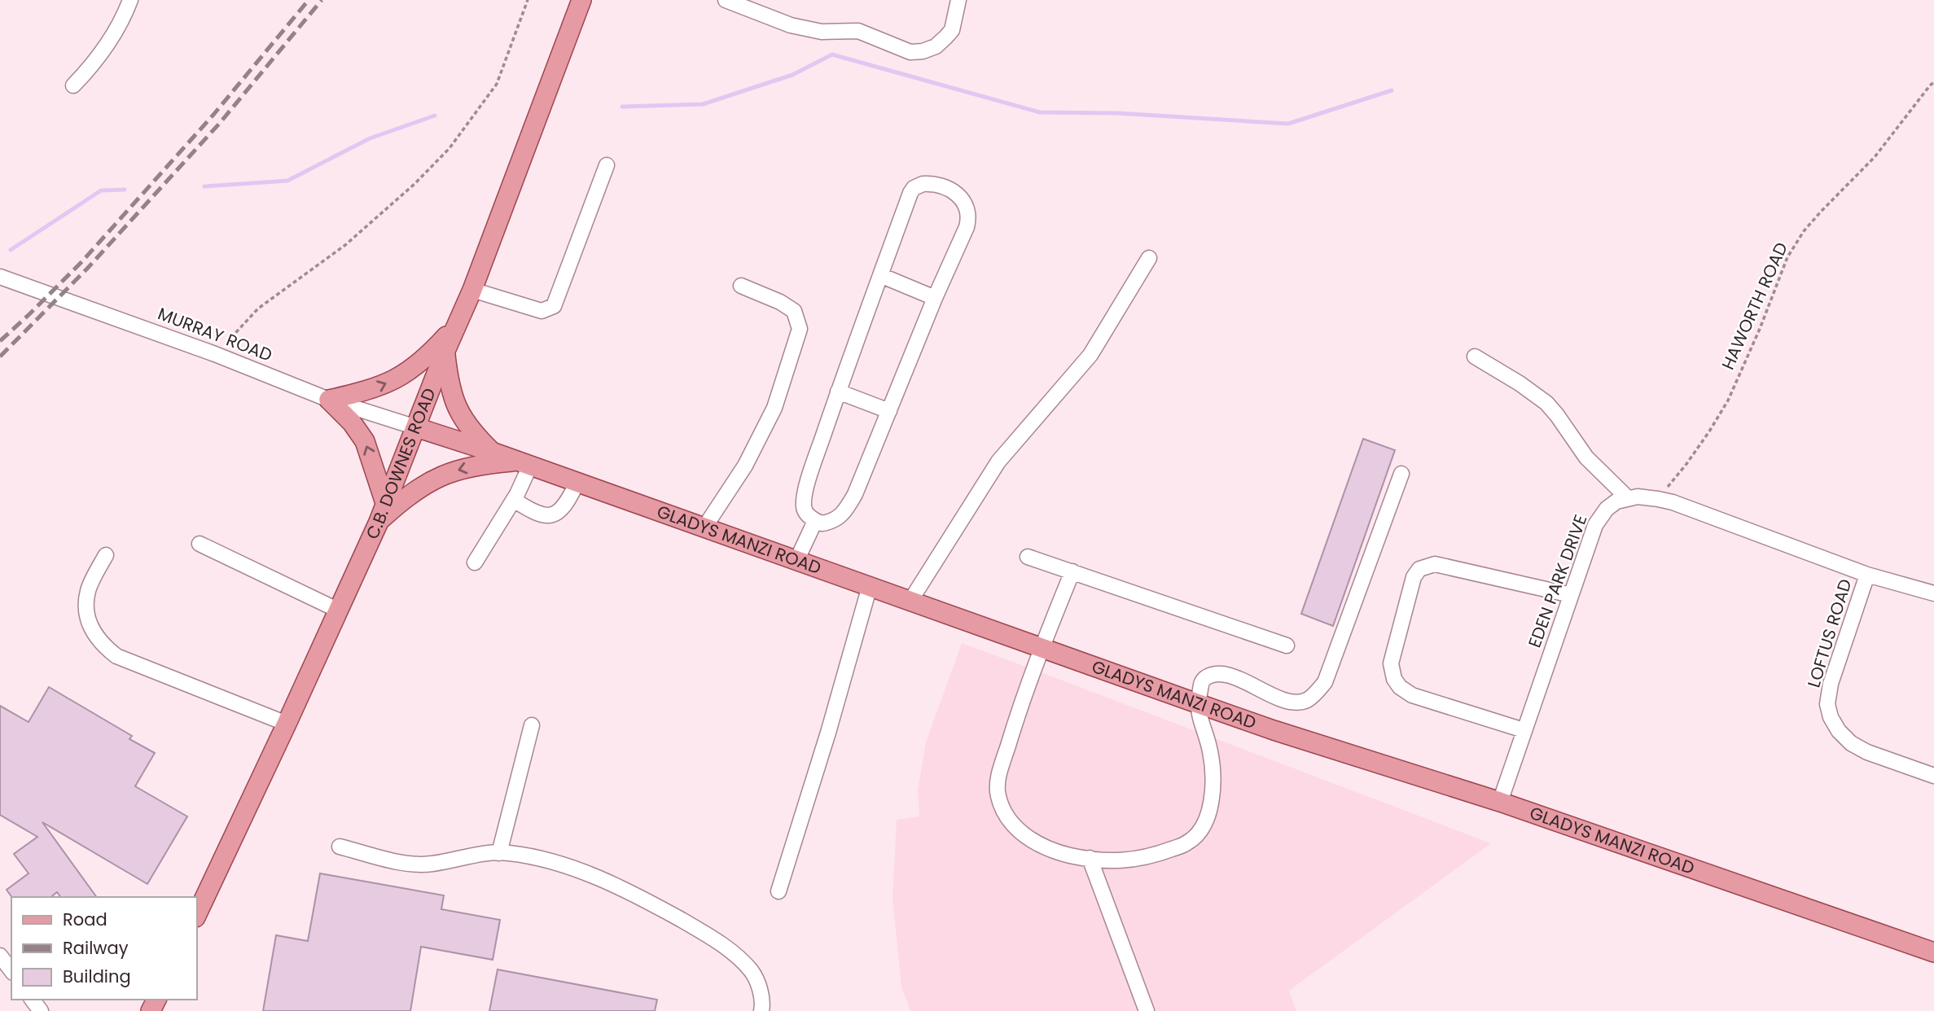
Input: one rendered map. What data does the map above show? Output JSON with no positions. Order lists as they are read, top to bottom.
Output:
{
  "streets": {
    "main road": ["C.B. DOWNES ROAD", "GLADYS MANZI ROAD"],
    "street": ["MURRAY ROAD", "EDEN PARK DRIVE", "LOFTUS ROAD"],
    "path": ["HAWORTH ROAD"]
  },
  "crossings": [
    ["MURRAY ROAD", "C.B. DOWNES ROAD"],
    ["MURRAY ROAD", "GLADYS MANZI ROAD"],
    ["C.B. DOWNES ROAD", "GLADYS MANZI ROAD"],
    ["GLADYS MANZI ROAD", "EDEN PARK DRIVE"]
  ],
  "legend": ["Road", "Railway", "Building"]
}
